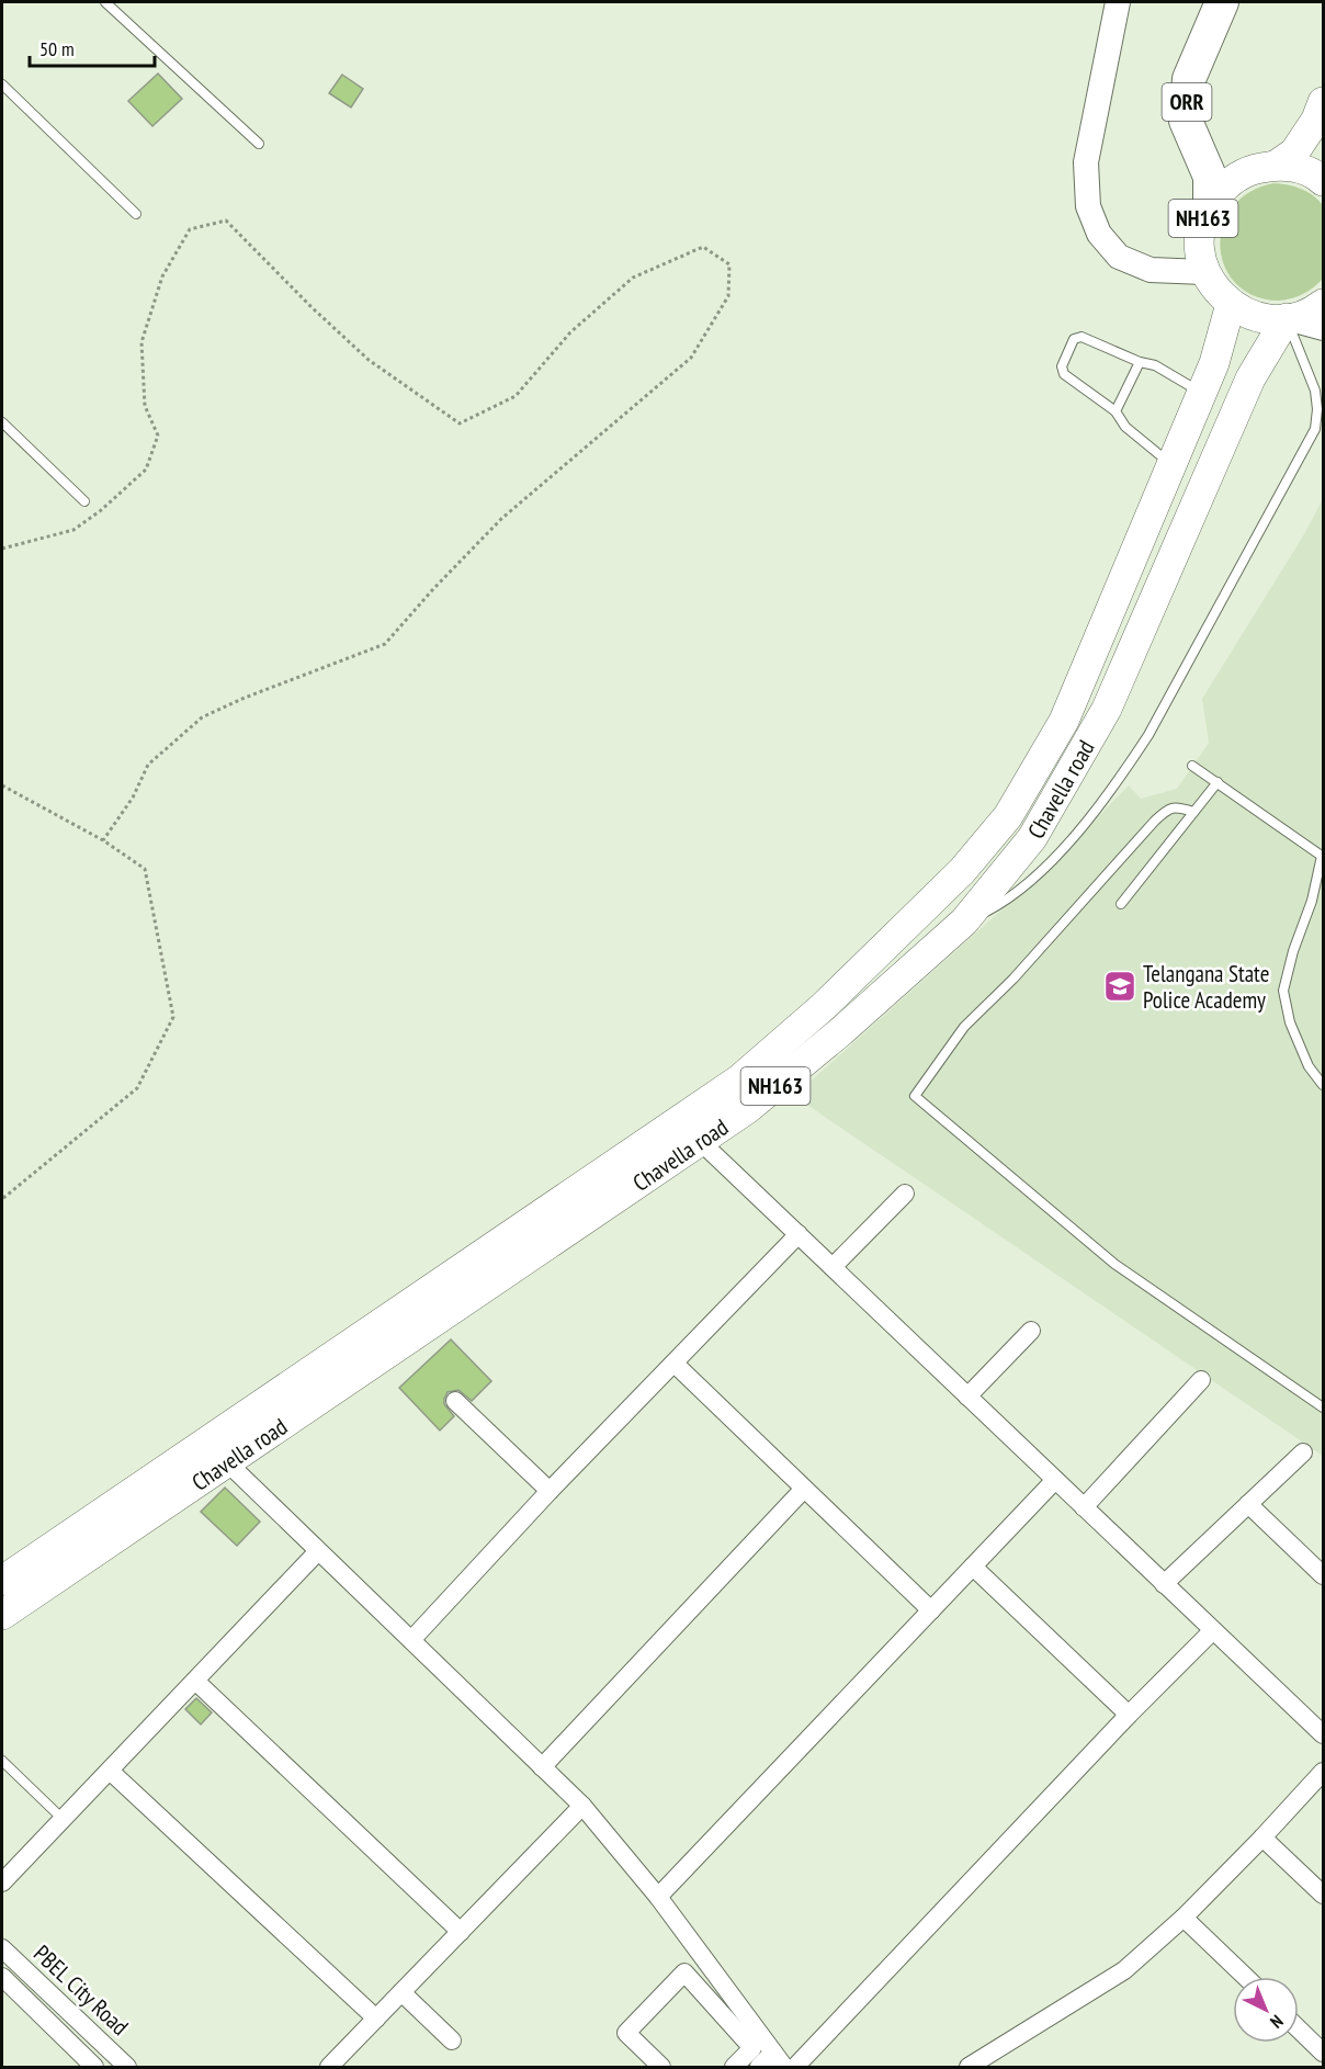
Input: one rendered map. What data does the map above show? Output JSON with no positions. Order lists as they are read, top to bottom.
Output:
{
  "streets": {
    "highway": ["ORR", "NH163", "Chavella road"],
    "street": ["PBEL City Road"]
  },
  "crossings": [
    ["ORR", "NH163"],
    ["NH163", "Chavella road"]
  ],
  "places": {
    "school or university": ["Telangana State Police Academy"]
  },
  "scale_bar": "50 m",
  "north": "bottom right"
}
